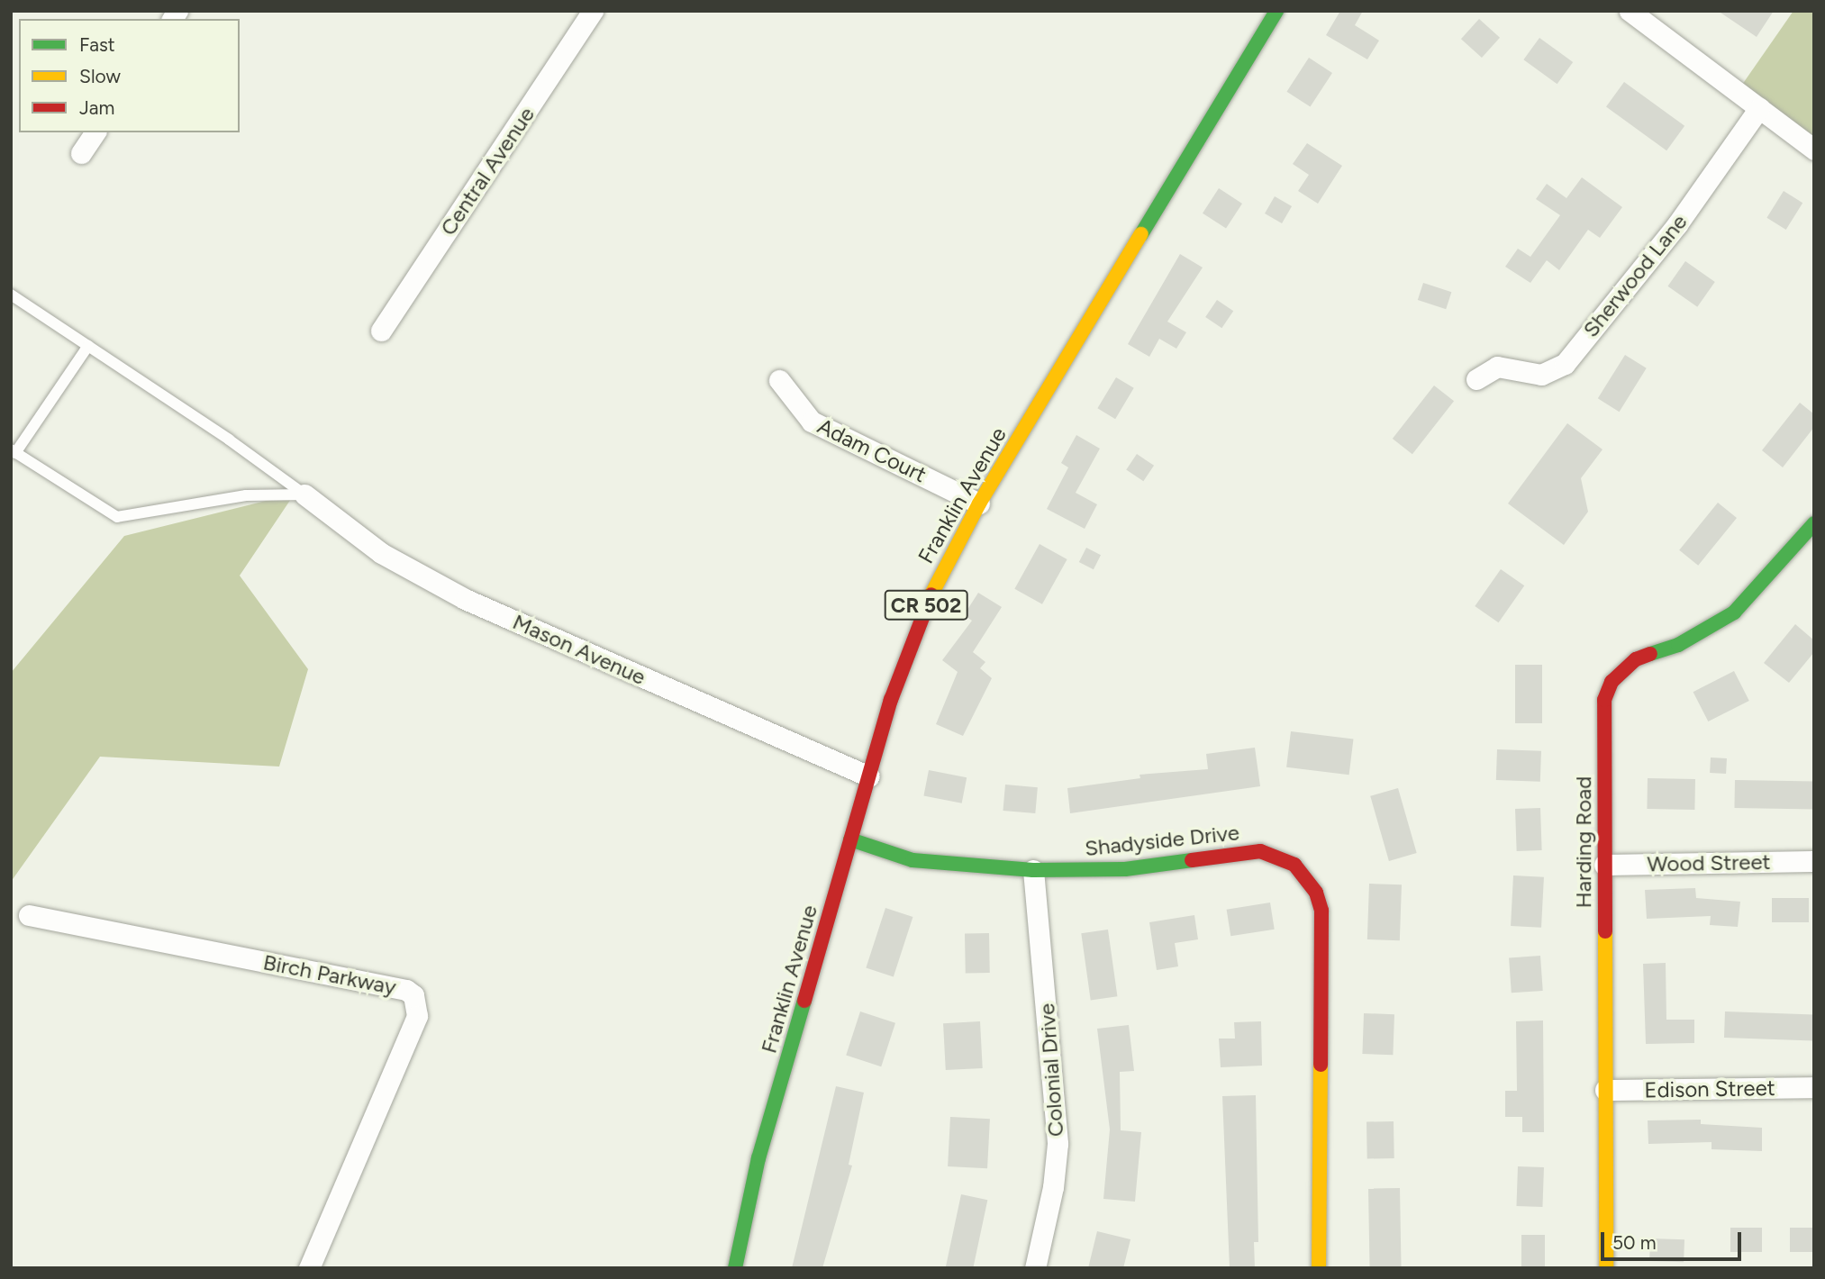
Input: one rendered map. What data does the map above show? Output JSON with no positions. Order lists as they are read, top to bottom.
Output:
{
  "streets": {
    "street": [
      "Central Avenue",
      "Sherwood Lane",
      "Adam Court",
      "Franklin Avenue",
      "CR 502",
      "Mason Avenue",
      "Shadyside Drive",
      "Harding Road",
      "Wood Street",
      "Birch Parkway",
      "Colonial Drive",
      "Edison Street"
    ]
  },
  "crossings": [
    ["Adam Court", "Franklin Avenue"],
    ["Franklin Avenue", "Mason Avenue"],
    ["Franklin Avenue", "Shadyside Drive"],
    ["Shadyside Drive", "Colonial Drive"],
    ["Harding Road", "Wood Street"],
    ["Harding Road", "Edison Street"]
  ],
  "legend": ["Fast", "Slow", "Jam"],
  "scale_bar": "50 m"
}
